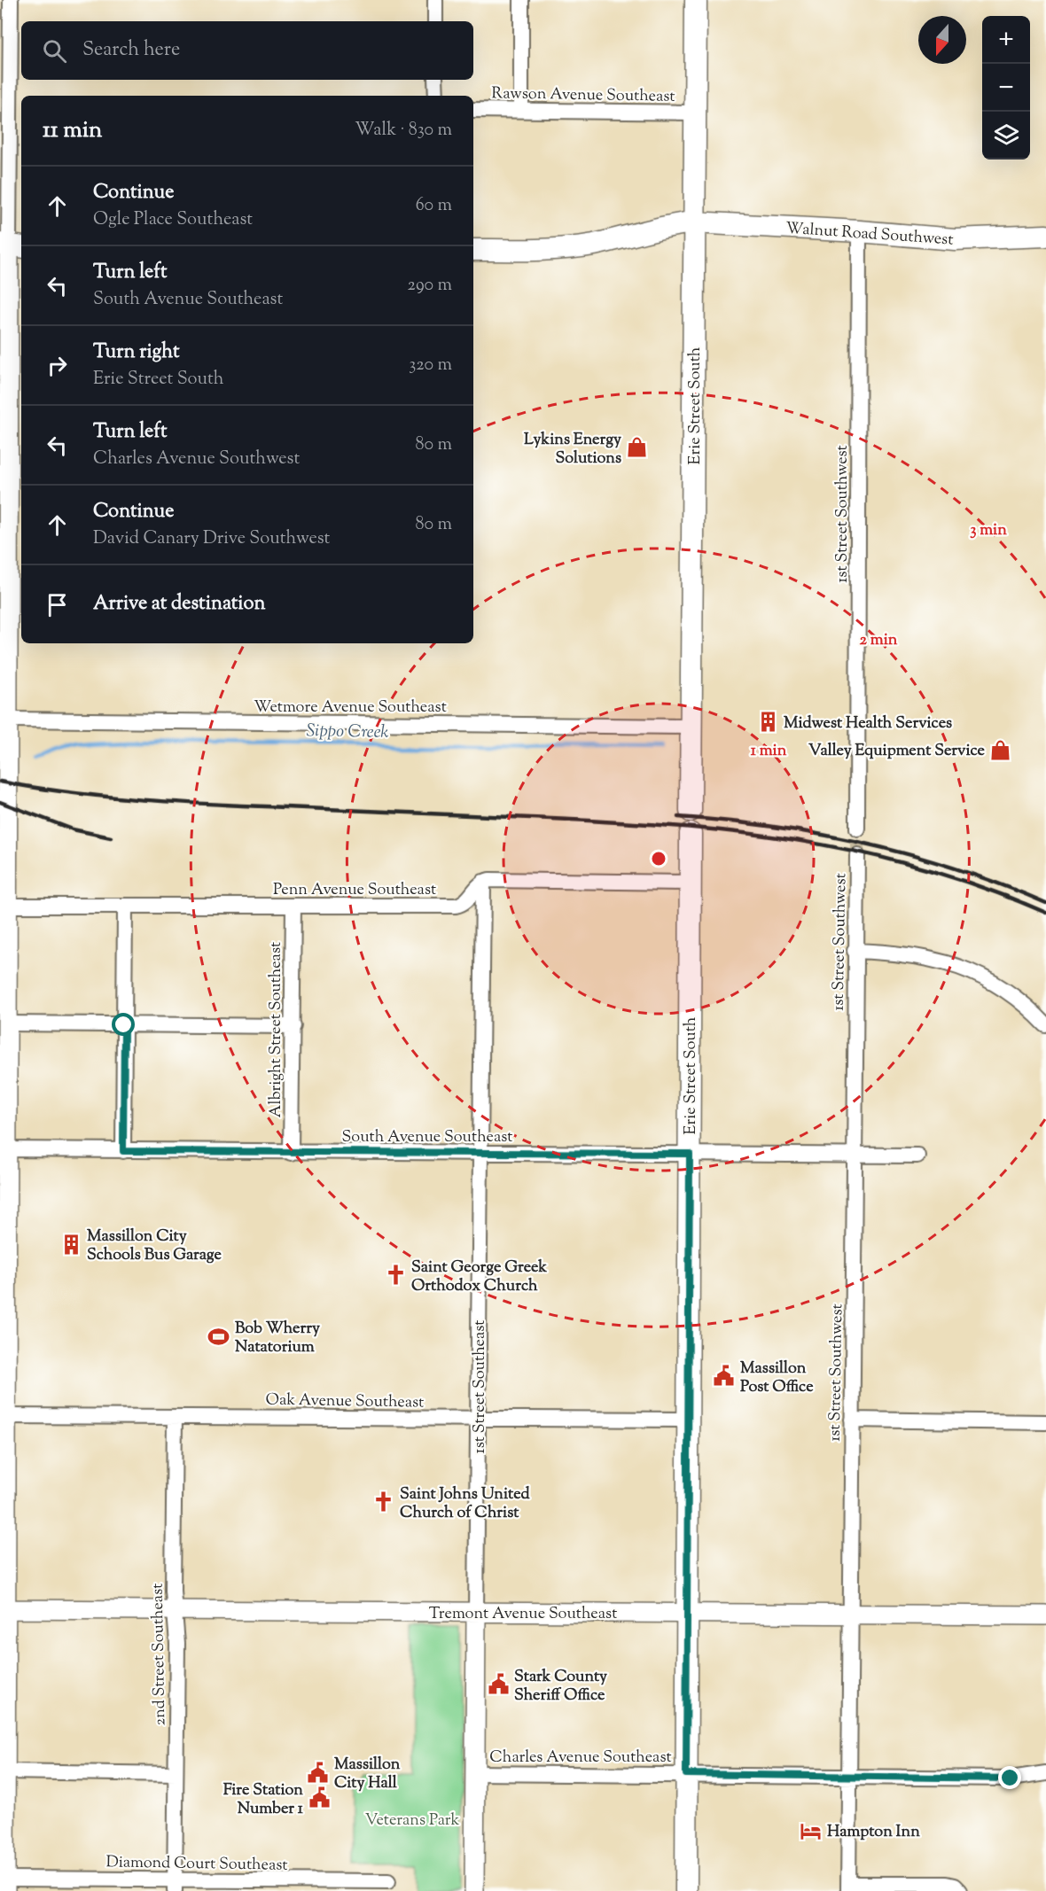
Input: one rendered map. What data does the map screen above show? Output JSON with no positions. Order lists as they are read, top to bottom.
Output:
{
  "streets": {
    "main road": ["Walnut Road Southwest", "Erie Street South"],
    "street": [
      "Rawson Avenue Southeast",
      "1st Street Southwest",
      "Wetmore Avenue Southeast",
      "Penn Avenue Southeast",
      "Albright Street Southeast",
      "South Avenue Southeast",
      "1st Street Southeast",
      "Oak Avenue Southeast",
      "Tremont Avenue Southeast",
      "2nd Street Southeast",
      "Charles Avenue Southeast",
      "Diamond Court Southeast"
    ]
  },
  "crossings": [
    ["Rawson Avenue Southeast", "Erie Street South"],
    ["Walnut Road Southwest", "Erie Street South"],
    ["Walnut Road Southwest", "1st Street Southwest"],
    ["Erie Street South", "Wetmore Avenue Southeast"],
    ["Erie Street South", "South Avenue Southeast"],
    ["Erie Street South", "Oak Avenue Southeast"],
    ["Erie Street South", "Tremont Avenue Southeast"],
    ["Erie Street South", "Charles Avenue Southeast"],
    ["1st Street Southwest", "South Avenue Southeast"],
    ["1st Street Southwest", "Tremont Avenue Southeast"],
    ["1st Street Southwest", "Charles Avenue Southeast"],
    ["Penn Avenue Southeast", "Albright Street Southeast"],
    ["Penn Avenue Southeast", "1st Street Southeast"],
    ["Albright Street Southeast", "South Avenue Southeast"],
    ["South Avenue Southeast", "1st Street Southeast"],
    ["1st Street Southeast", "Oak Avenue Southeast"],
    ["1st Street Southeast", "Tremont Avenue Southeast"],
    ["1st Street Southeast", "Charles Avenue Southeast"],
    ["Oak Avenue Southeast", "2nd Street Southeast"],
    ["Tremont Avenue Southeast", "2nd Street Southeast"],
    ["2nd Street Southeast", "Diamond Court Southeast"]
  ],
  "water": ["Sippo Creek"],
  "parks": ["Veterans Park"],
  "places": {
    "shop": ["Lykins Energy Solutions", "Valley Equipment Service"],
    "building": ["Midwest Health Services", "Massillon City Schools Bus Garage"],
    "church": ["Saint George Greek Orthodox Church", "Saint Johns United Church of Christ"],
    "sports": ["Bob Wherry Natatorium"],
    "public building": [
      "Massillon Post Office",
      "Stark County Sheriff Office",
      "Massillon City Hall",
      "Fire Station Number 1"
    ],
    "hotel": ["Hampton Inn"]
  },
  "north": "bottom",
  "page": {
    "map_buttons": ["+", "−"],
    "search": "Search here",
    "heading": ["11 min", "Walk · 830 m"],
    "list": [
      ["Continue", "Ogle Place Southeast", "60 m"],
      ["Turn left", "South Avenue Southeast", "290 m"],
      ["Turn right", "Erie Street South", "320 m"],
      ["Turn left", "Charles Avenue Southwest", "80 m"],
      ["Continue", "David Canary Drive Southwest", "80 m"],
      "Arrive at destination"
    ]
  },
  "rings": ["3 min", "2 min", "1 min"]
}
